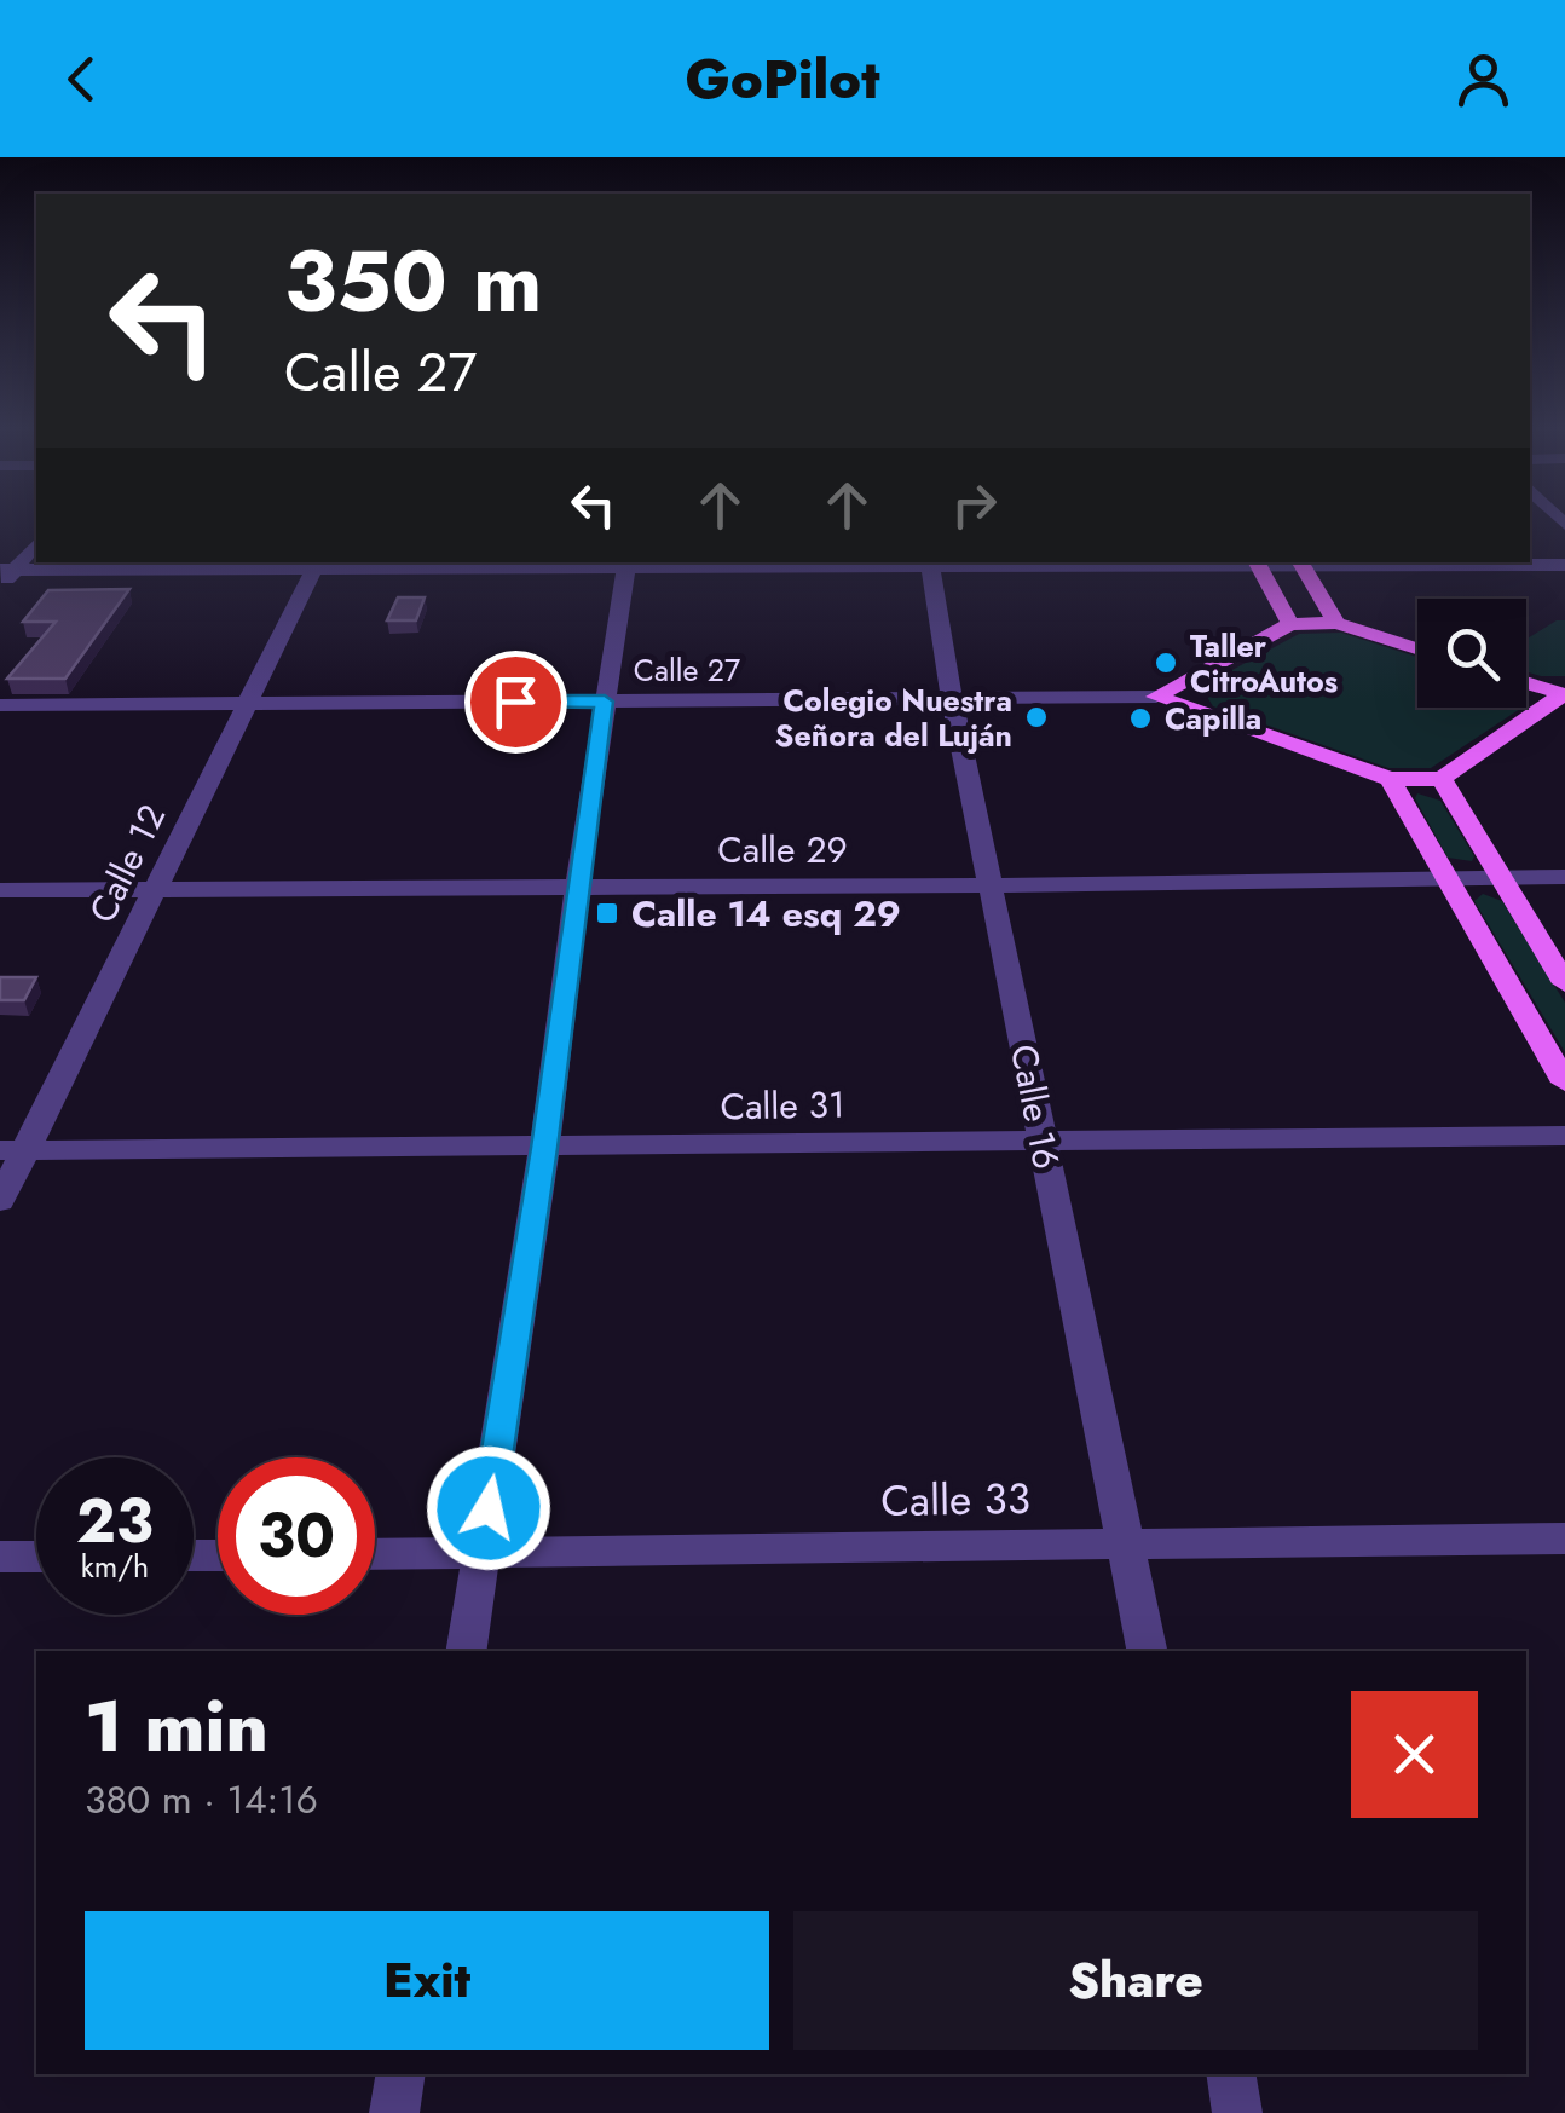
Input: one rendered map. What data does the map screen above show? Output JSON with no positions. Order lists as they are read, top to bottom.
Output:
{
  "streets": {
    "street": [
      "Calle 27",
      "Calle 29",
      "Calle 12",
      "Calle 31",
      "Calle 16",
      "Calle 33"
    ]
  },
  "crossings": [
    ["Calle 27", "Calle 12"],
    ["Calle 27", "Calle 16"],
    ["Calle 29", "Calle 12"],
    ["Calle 29", "Calle 16"],
    ["Calle 12", "Calle 31"],
    ["Calle 31", "Calle 16"],
    ["Calle 16", "Calle 33"]
  ],
  "places": {
    "other": ["Taller CitroAutos", "Colegio Nuestra Señora del Luján", "Capilla"],
    "transit": ["Calle 14 esq 29"]
  },
  "page": {
    "header": "GoPilot",
    "turn": ["350 m", "Calle 27"],
    "speed": "23 km/h",
    "limit": "30",
    "heading": ["1 min", "380 m · 14:16"],
    "buttons": ["Exit", "Share"]
  }
}
